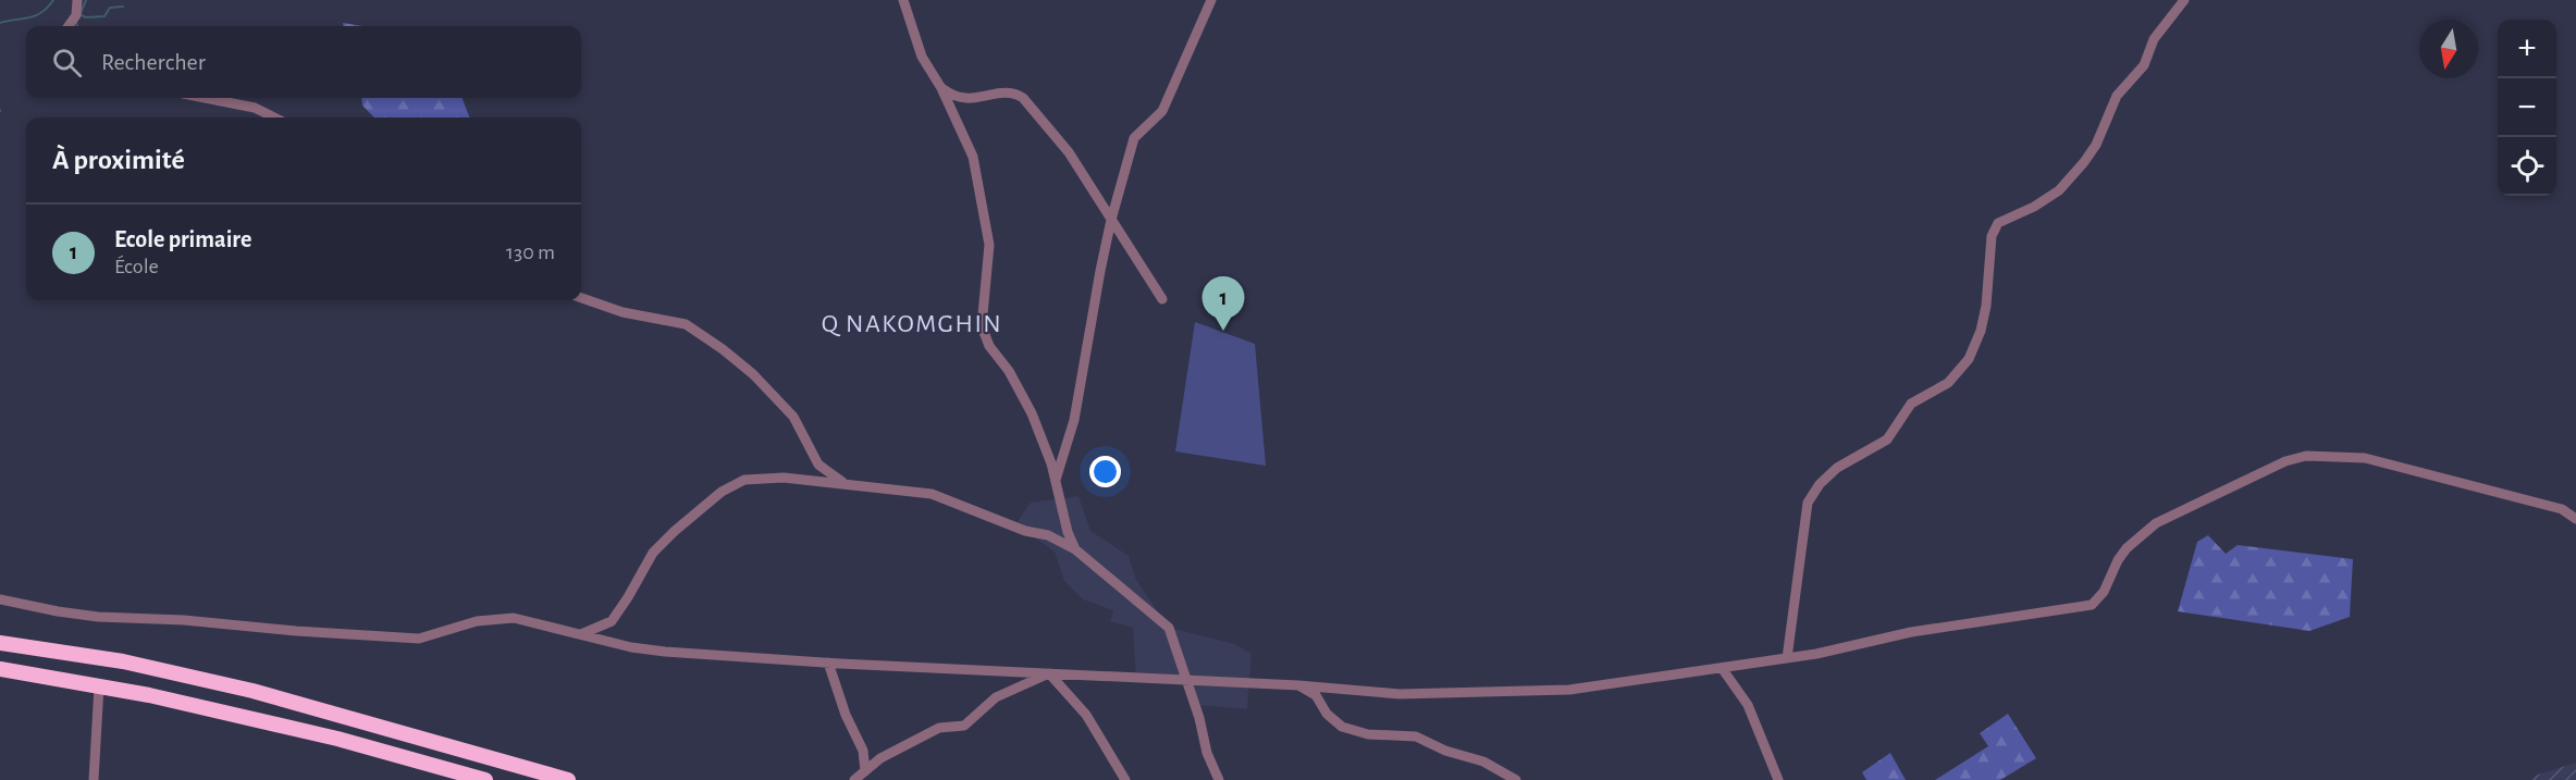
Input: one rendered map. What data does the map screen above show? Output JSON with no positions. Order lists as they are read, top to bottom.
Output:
{
  "districts": ["Q NAKOMGHIN"],
  "north": "bottom",
  "page": {
    "map_buttons": ["+", "−"],
    "search": "Rechercher",
    "heading": "À proximité",
    "list": [
      {
        "mark": "1",
        "name": "Ecole primaire",
        "note": "École",
        "value": "130 m"
      }
    ],
    "pins": "1"
  }
}
